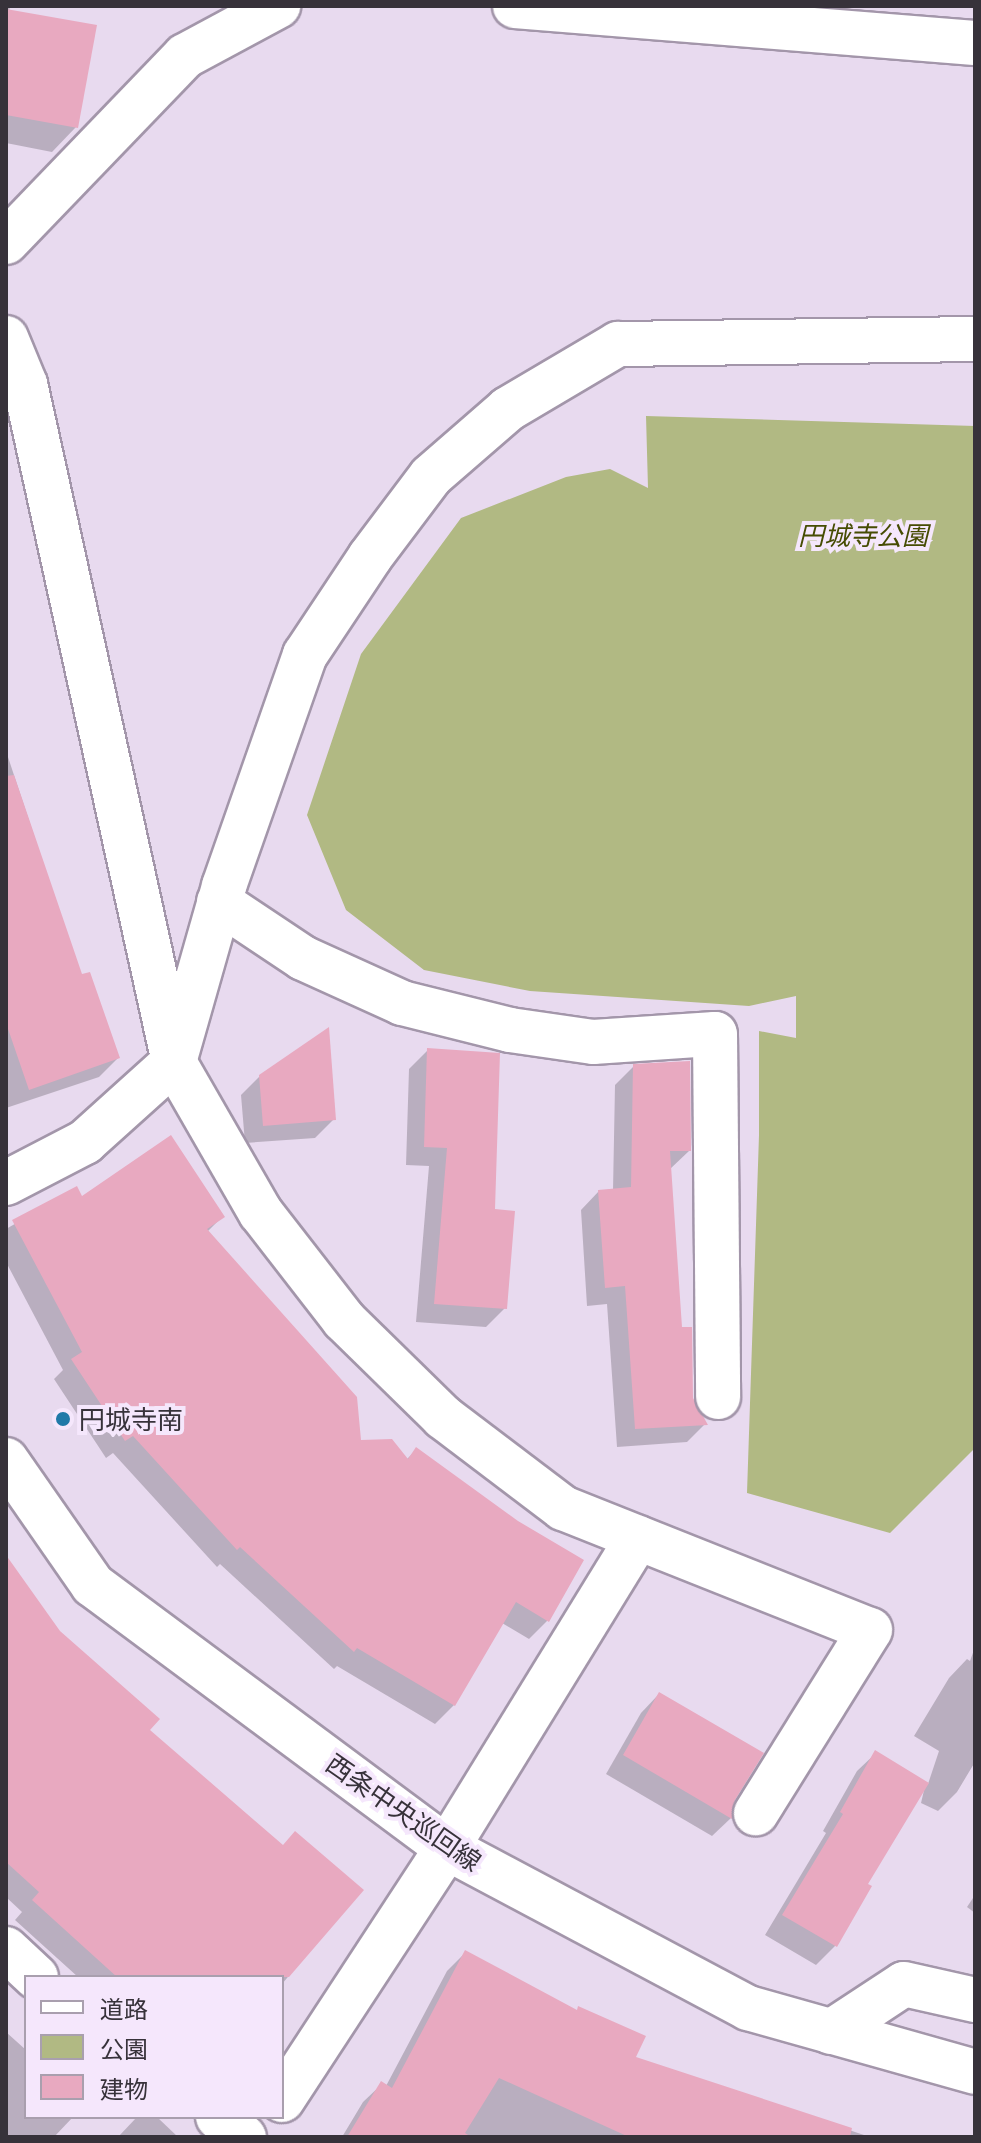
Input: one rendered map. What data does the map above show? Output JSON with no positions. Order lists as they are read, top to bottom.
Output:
{
  "streets": {
    "street": ["西条中央巡回線"]
  },
  "parks": ["円城寺公園"],
  "places": ["円城寺南"],
  "legend": ["道路", "公園", "建物"]
}
